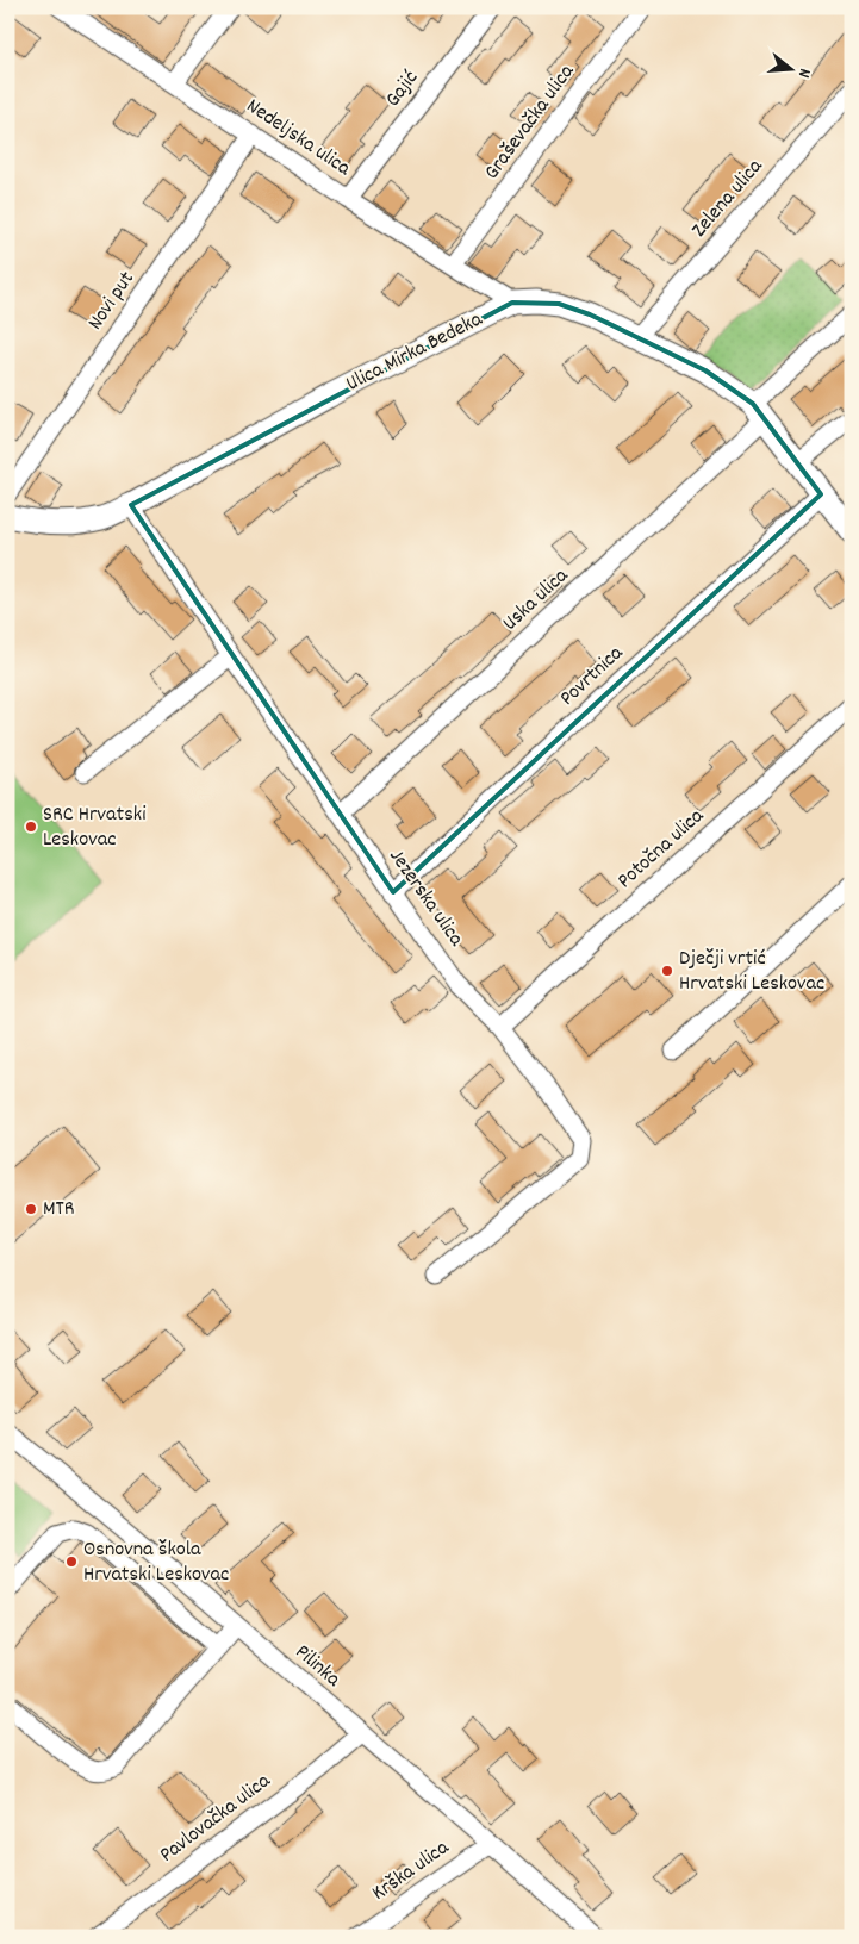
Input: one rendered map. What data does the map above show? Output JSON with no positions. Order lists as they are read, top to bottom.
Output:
{
  "streets": {
    "main road": ["Ulica Mirka Bedeka"],
    "street": [
      "Gajić",
      "Graševačka ulica",
      "Nedeljska ulica",
      "Zelena ulica",
      "Novi put",
      "Uska ulica",
      "Povrtnica",
      "Potočna ulica",
      "Jezerska ulica",
      "Pilinka",
      "Pavlovačka ulica",
      "Krška ulica"
    ]
  },
  "crossings": [
    ["Gajić", "Nedeljska ulica"],
    ["Graševačka ulica", "Nedeljska ulica"],
    ["Nedeljska ulica", "Novi put"],
    ["Nedeljska ulica", "Ulica Mirka Bedeka"],
    ["Zelena ulica", "Ulica Mirka Bedeka"],
    ["Ulica Mirka Bedeka", "Uska ulica"],
    ["Ulica Mirka Bedeka", "Povrtnica"],
    ["Ulica Mirka Bedeka", "Jezerska ulica"],
    ["Uska ulica", "Jezerska ulica"],
    ["Povrtnica", "Jezerska ulica"],
    ["Potočna ulica", "Jezerska ulica"],
    ["Pilinka", "Pavlovačka ulica"],
    ["Pilinka", "Krška ulica"]
  ],
  "places": [
    "SRC Hrvatski Leskovac",
    "Dječji vrtić Hrvatski Leskovac",
    "MTR",
    "Osnovna škola Hrvatski Leskovac"
  ],
  "north": "right"
}
